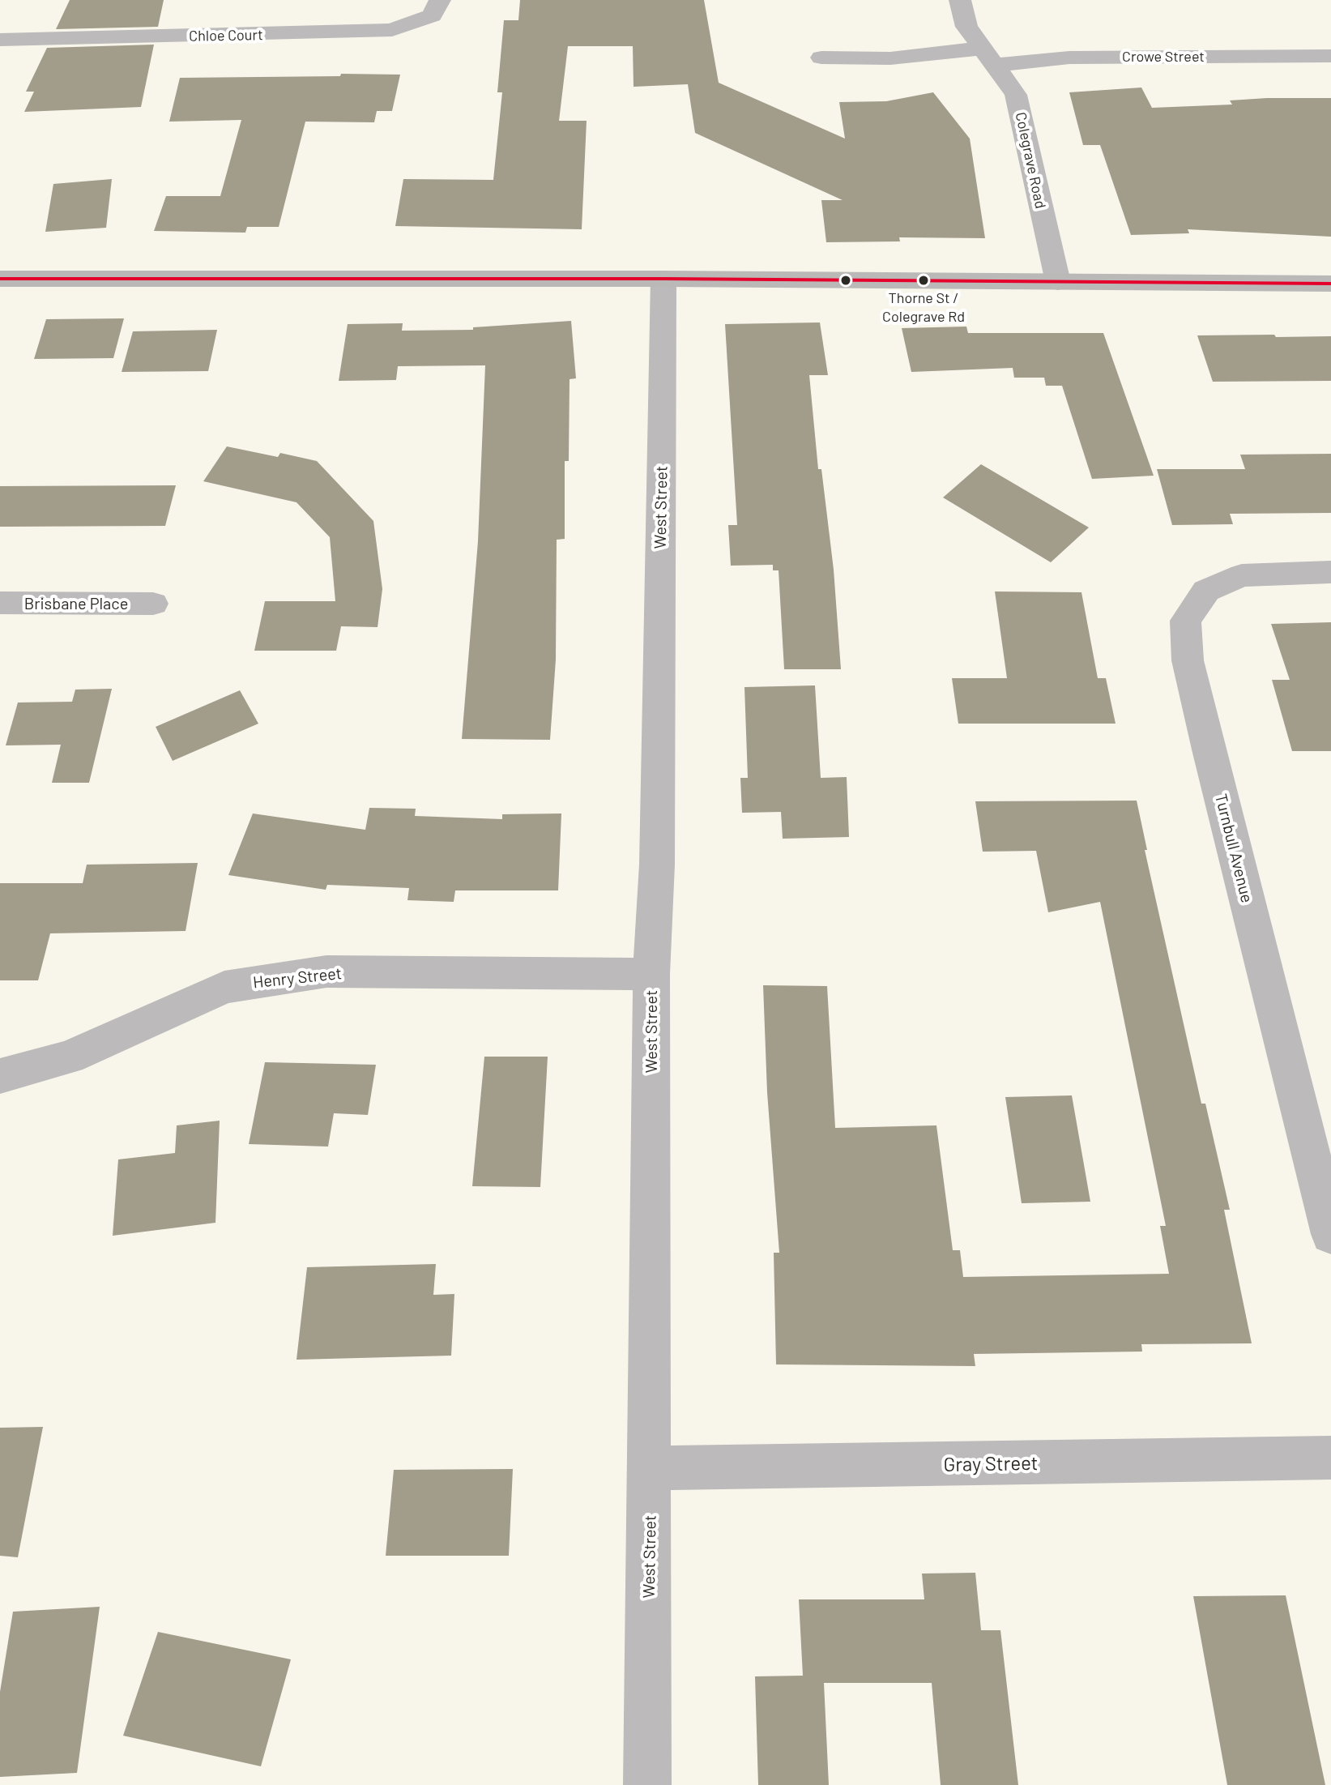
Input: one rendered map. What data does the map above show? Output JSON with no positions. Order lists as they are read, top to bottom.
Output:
{
  "streets": {
    "street": [
      "Chloe Court",
      "Crowe Street",
      "Colegrave Road",
      "West Street",
      "Brisbane Place",
      "Turnbull Avenue",
      "Henry Street",
      "Gray Street"
    ]
  },
  "crossings": [
    ["Crowe Street", "Colegrave Road"],
    ["West Street", "Henry Street"],
    ["West Street", "Gray Street"]
  ],
  "places": ["Thorne St / Colegrave Rd"]
}
